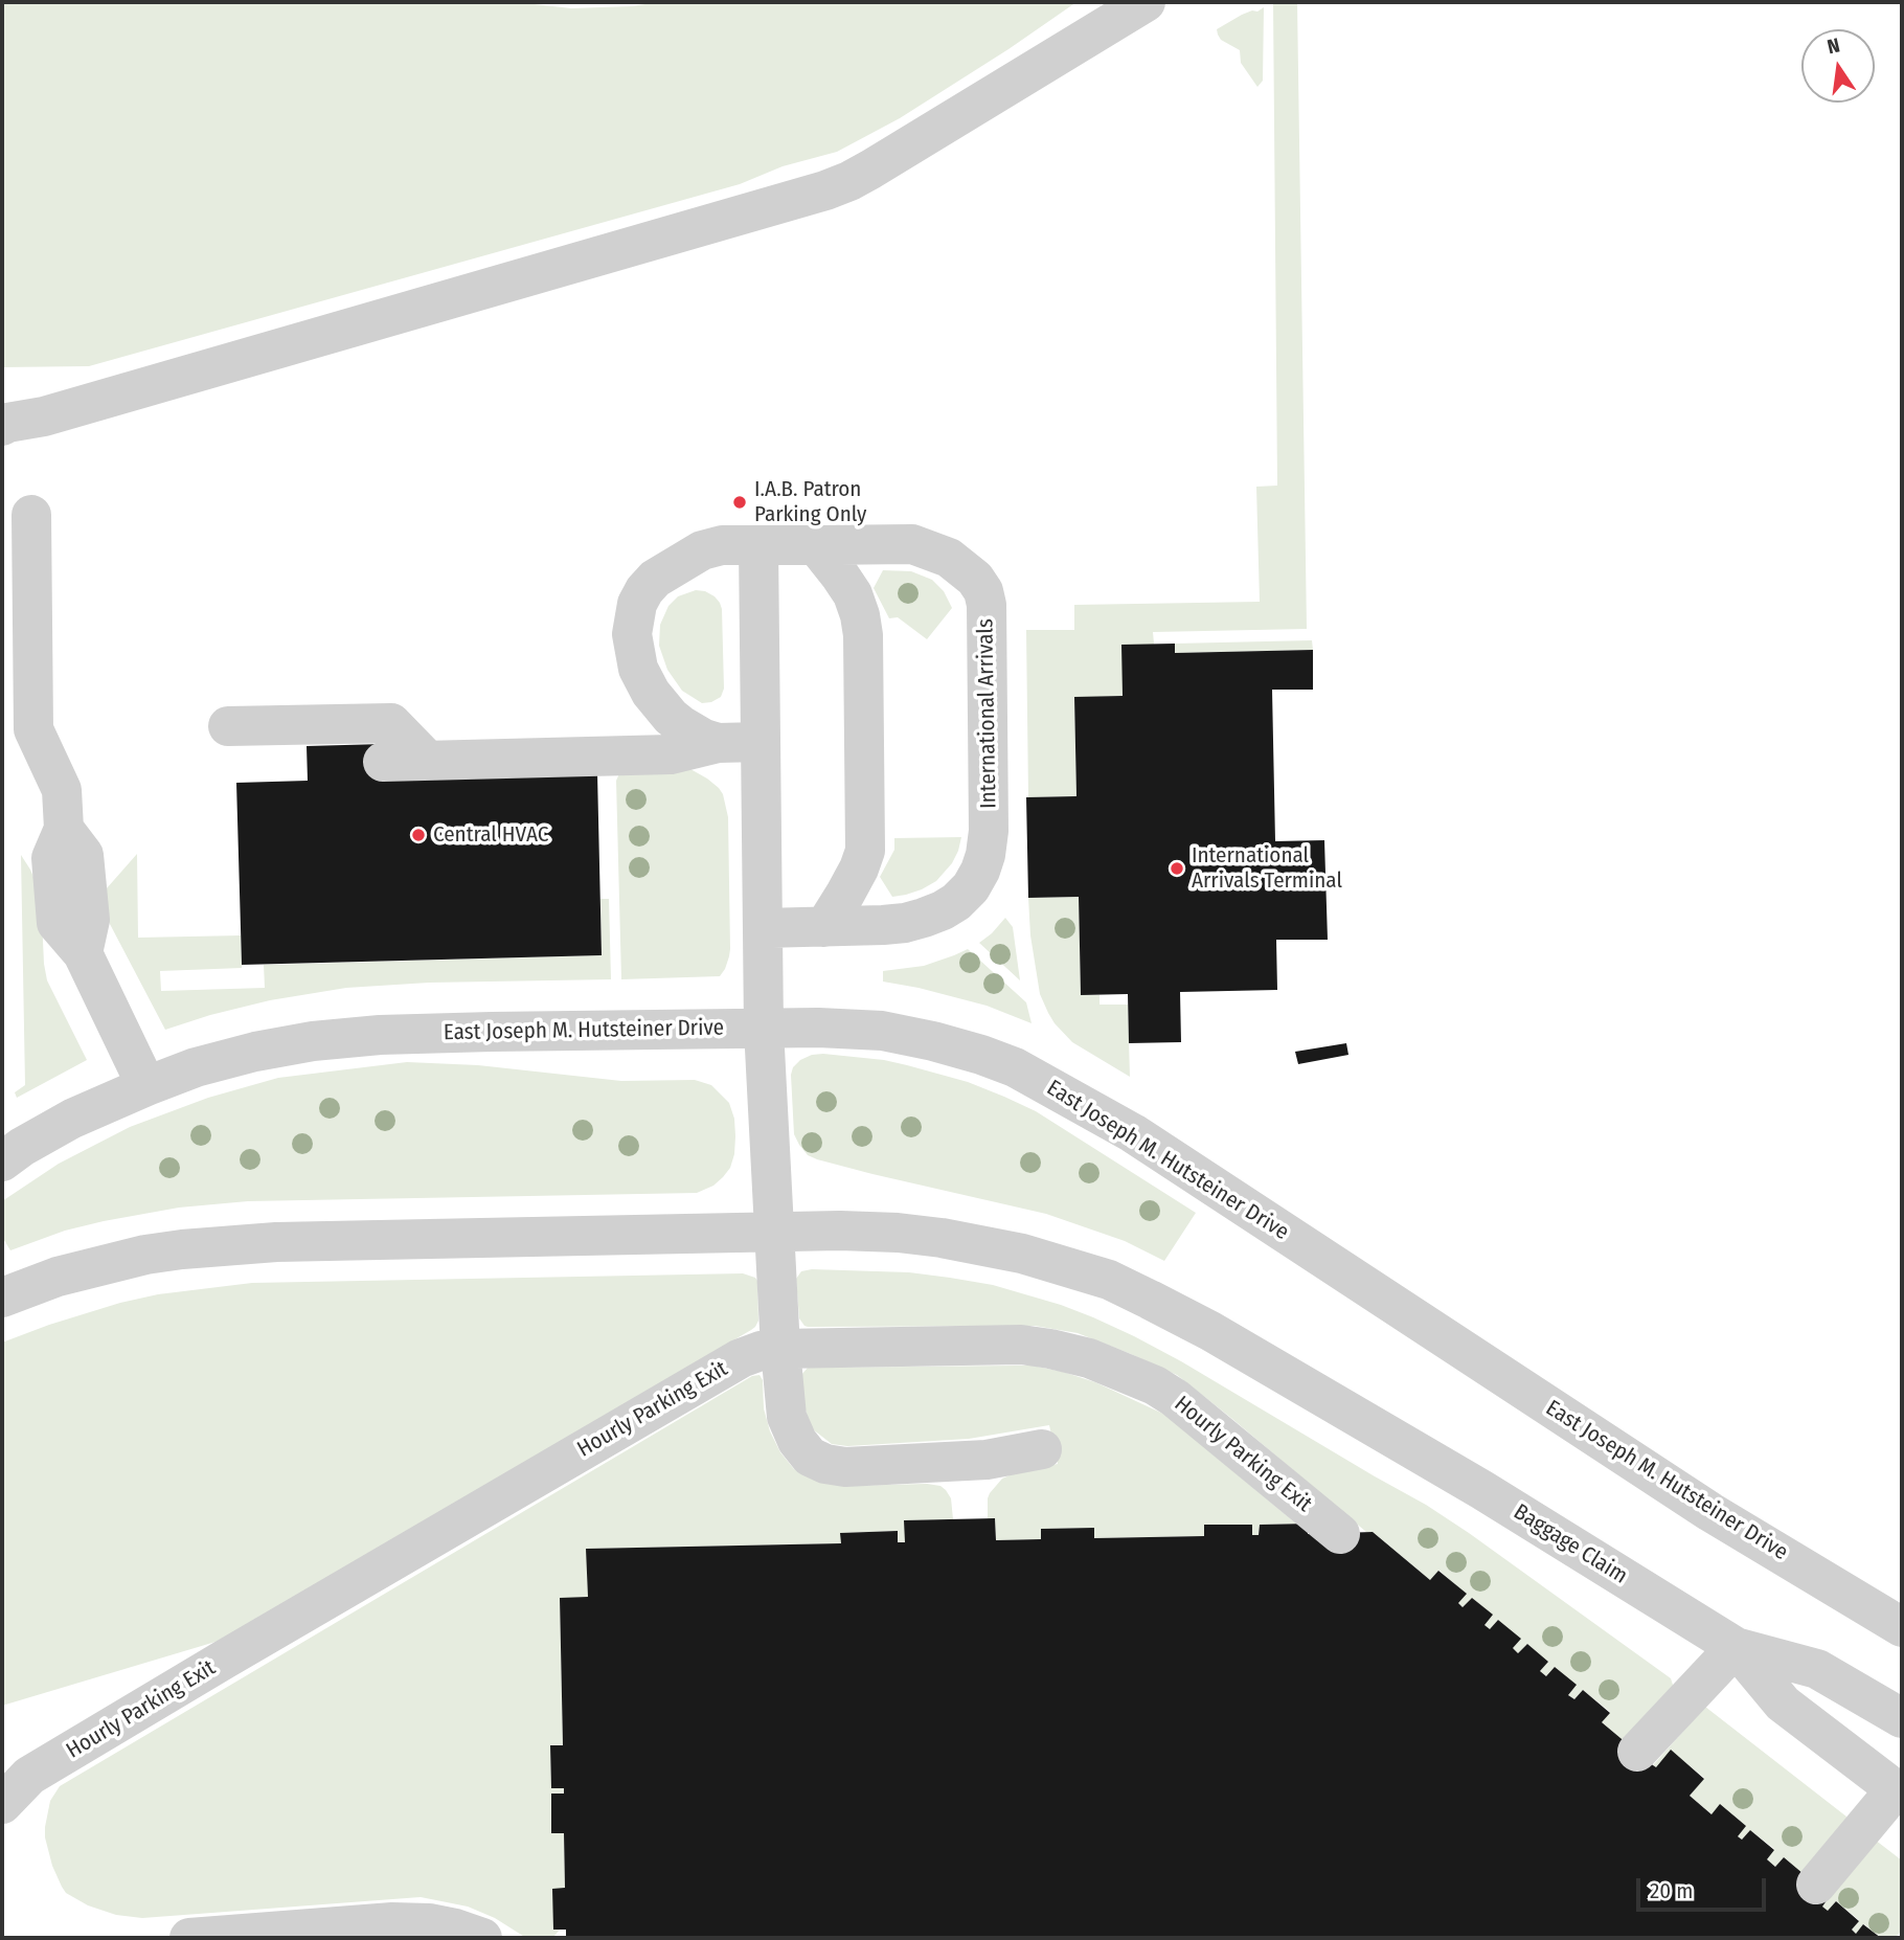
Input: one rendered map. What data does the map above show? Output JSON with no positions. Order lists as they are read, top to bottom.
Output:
{
  "streets": {
    "street": [
      "International Arrivals",
      "East Joseph M. Hutsteiner Drive",
      "Hourly Parking Exit",
      "Baggage Claim"
    ]
  },
  "places": ["I.A.B. Patron Parking Only", "Central HVAC", "International Arrivals Terminal"],
  "scale_bar": "20 m",
  "north": "top"
}
